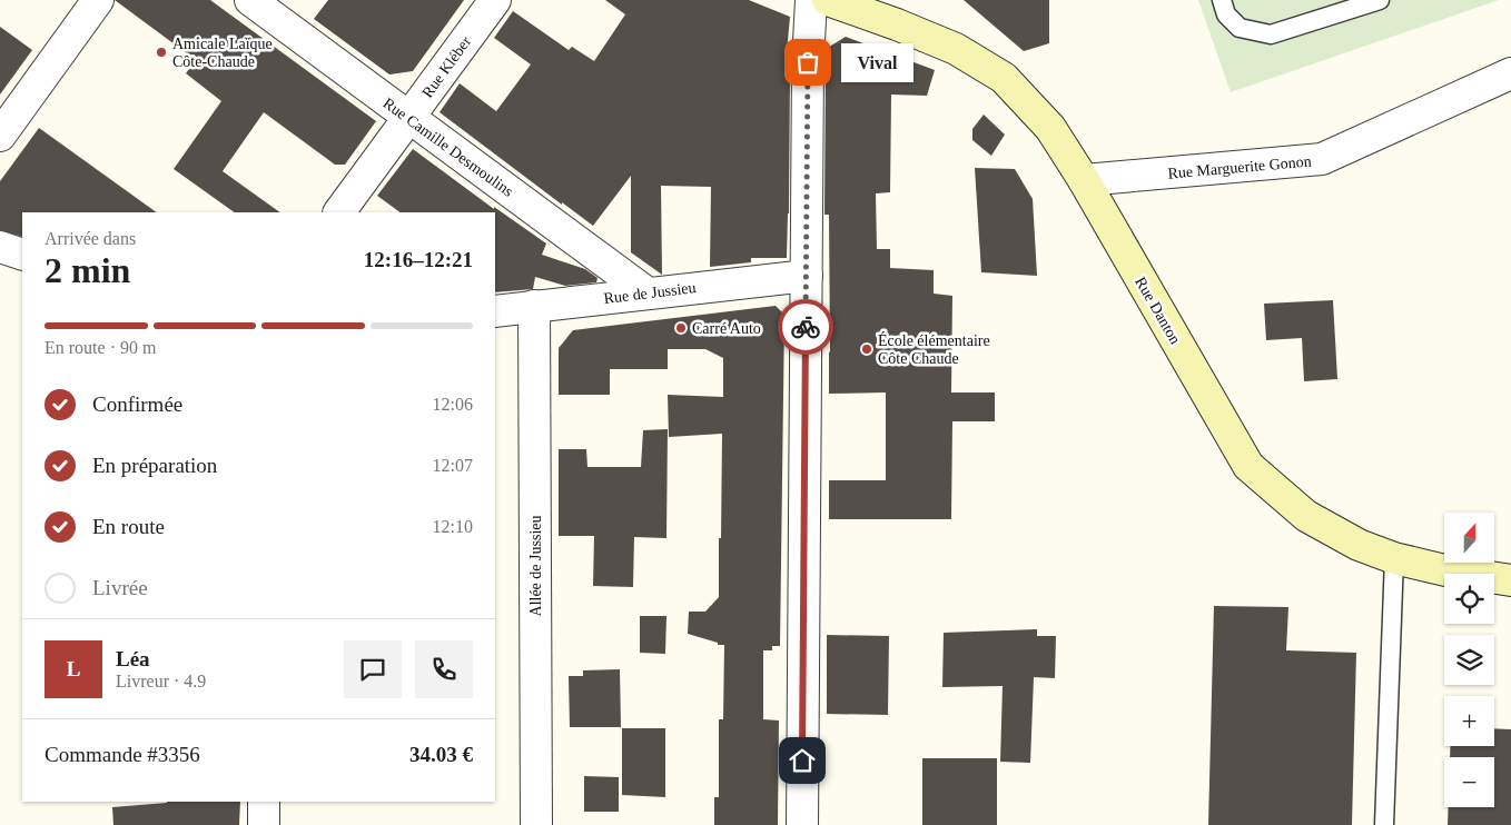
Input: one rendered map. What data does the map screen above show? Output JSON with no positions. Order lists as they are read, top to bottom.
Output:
{
  "streets": {
    "street": [
      "Rue Kléber",
      "Rue Camille Desmoulins",
      "Rue Marguerite Gonon",
      "Rue de Jussieu",
      "Rue Danton",
      "Allée de Jussieu"
    ]
  },
  "crossings": [
    ["Rue Kléber", "Rue Camille Desmoulins"],
    ["Rue Camille Desmoulins", "Rue de Jussieu"],
    ["Rue Marguerite Gonon", "Rue Danton"],
    ["Rue de Jussieu", "Allée de Jussieu"]
  ],
  "places": [
    "Amicale Laïque Côte-Chaude",
    "Vival",
    "Carré Auto",
    "École élémentaire Côte Chaude"
  ],
  "north": "top",
  "page": {
    "bubble": "Vival",
    "heading": ["2 min", "Arrivée dans", "12:16–12:21"],
    "panel": [
      "Léa",
      "Livreur · 4.9",
      "Commande #3356",
      "34.03 €"
    ],
    "bar": "En route · 90 m",
    "list": [
      ["Confirmée", "12:06"],
      ["En préparation", "12:07"],
      ["En route", "12:10"],
      "Livrée"
    ],
    "map_buttons": ["+", "−"],
    "round": "L"
  }
}
